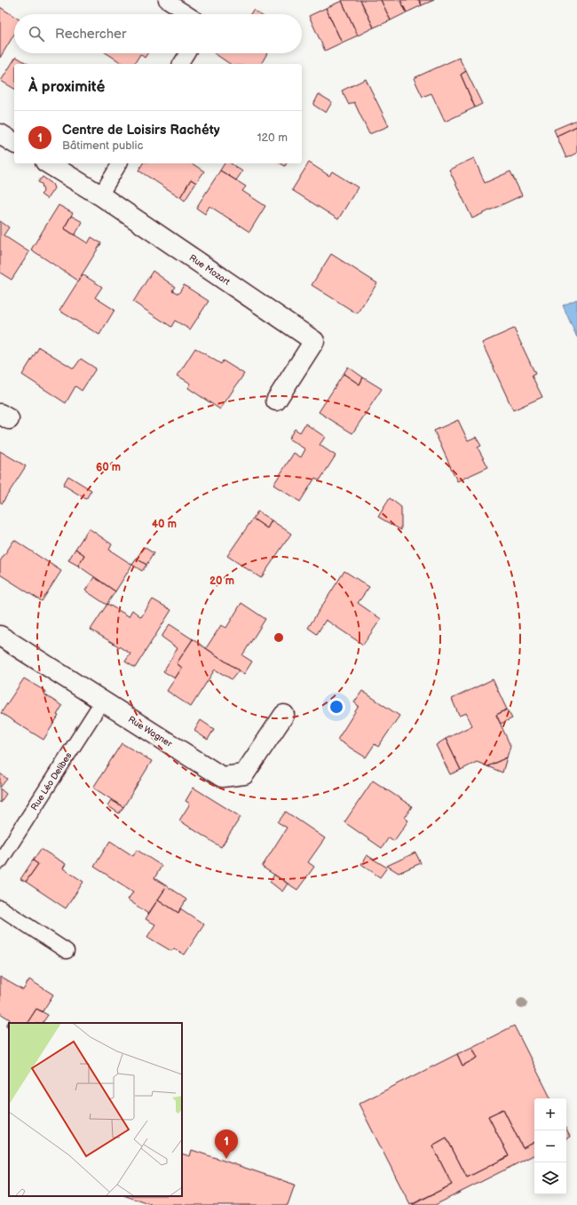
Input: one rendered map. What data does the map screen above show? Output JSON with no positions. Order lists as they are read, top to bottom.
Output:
{
  "streets": {
    "street": ["Rue Mozart", "Rue Wagner"],
    "lane": ["Rue Léo Delibes"]
  },
  "crossings": [
    ["Rue Wagner", "Rue Léo Delibes"]
  ],
  "page": {
    "search": "Rechercher",
    "heading": "À proximité",
    "list": [
      {
        "mark": "1",
        "name": "Centre de Loisirs Rachéty",
        "note": "Bâtiment public",
        "value": "120 m"
      }
    ],
    "map_buttons": ["+", "−"],
    "pins": "1"
  },
  "rings": ["60 m", "40 m", "20 m"]
}
